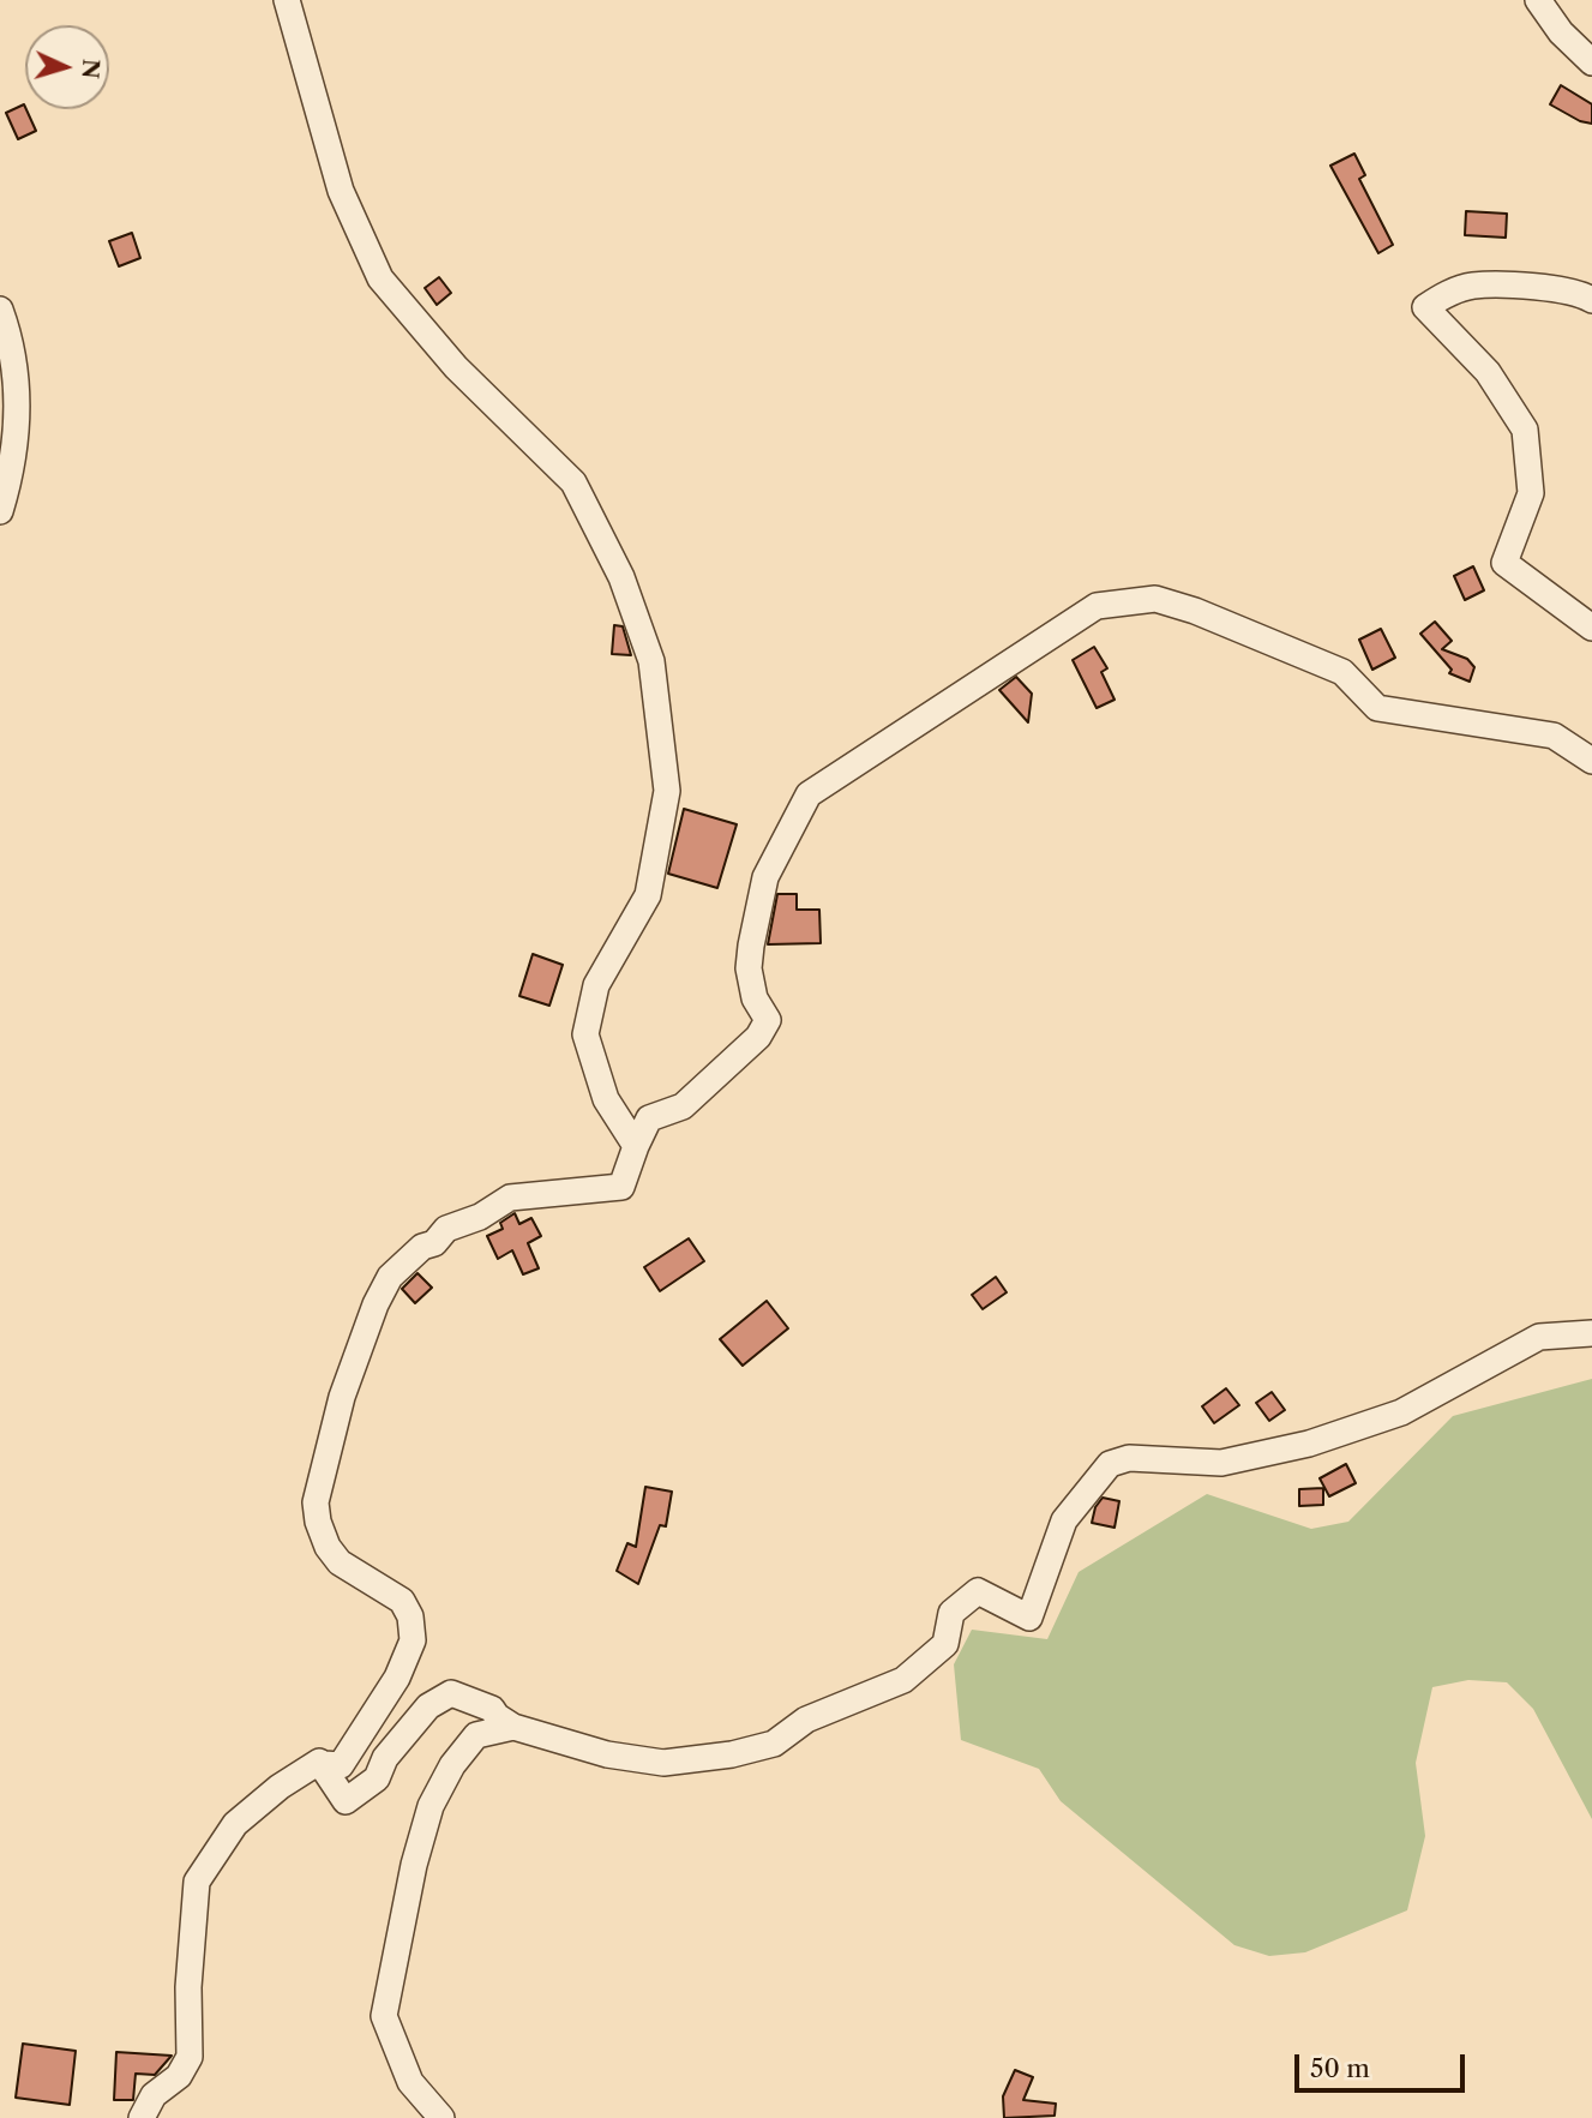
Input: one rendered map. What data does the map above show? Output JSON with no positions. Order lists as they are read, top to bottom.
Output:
{
  "scale_bar": "50 m",
  "north": "right"
}
